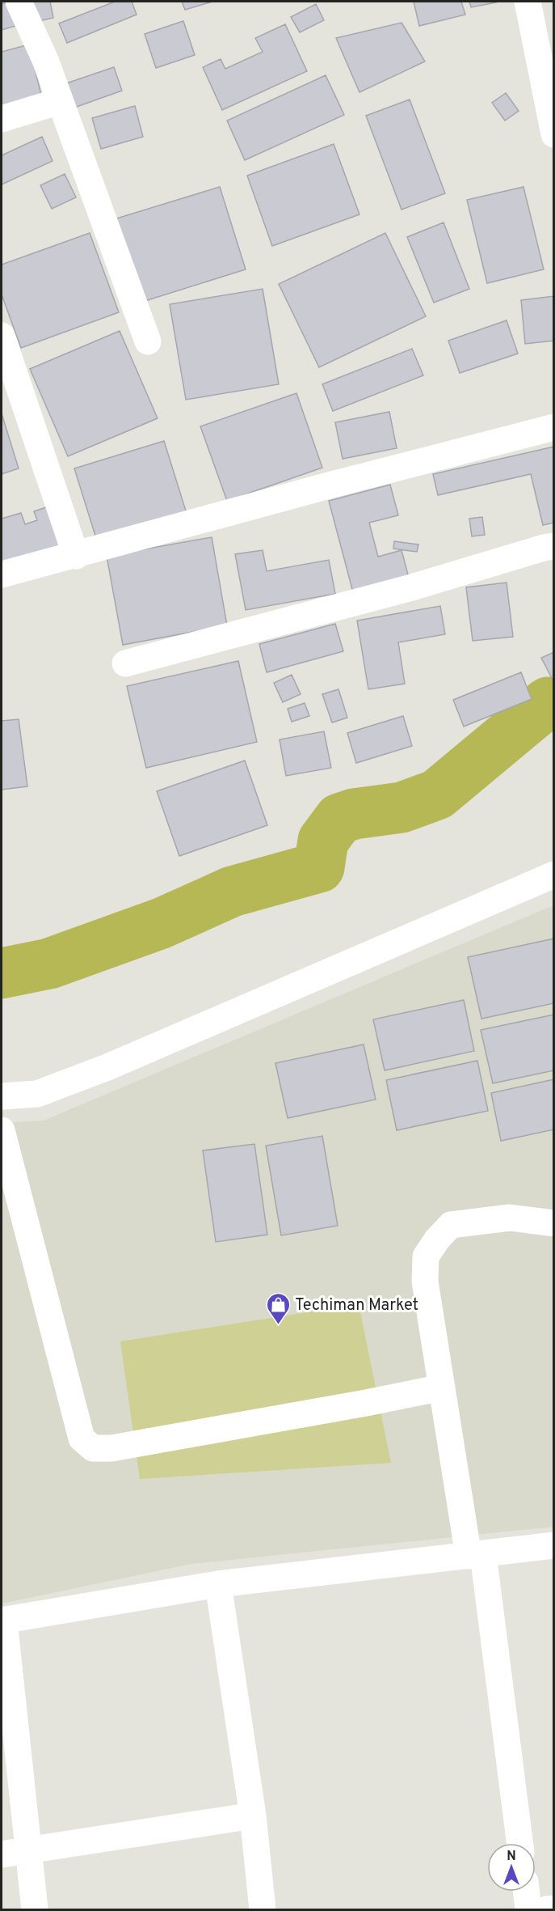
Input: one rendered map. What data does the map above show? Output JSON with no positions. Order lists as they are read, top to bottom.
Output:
{
  "places": {
    "shop": ["Techiman Market"]
  },
  "north": "top"
}
